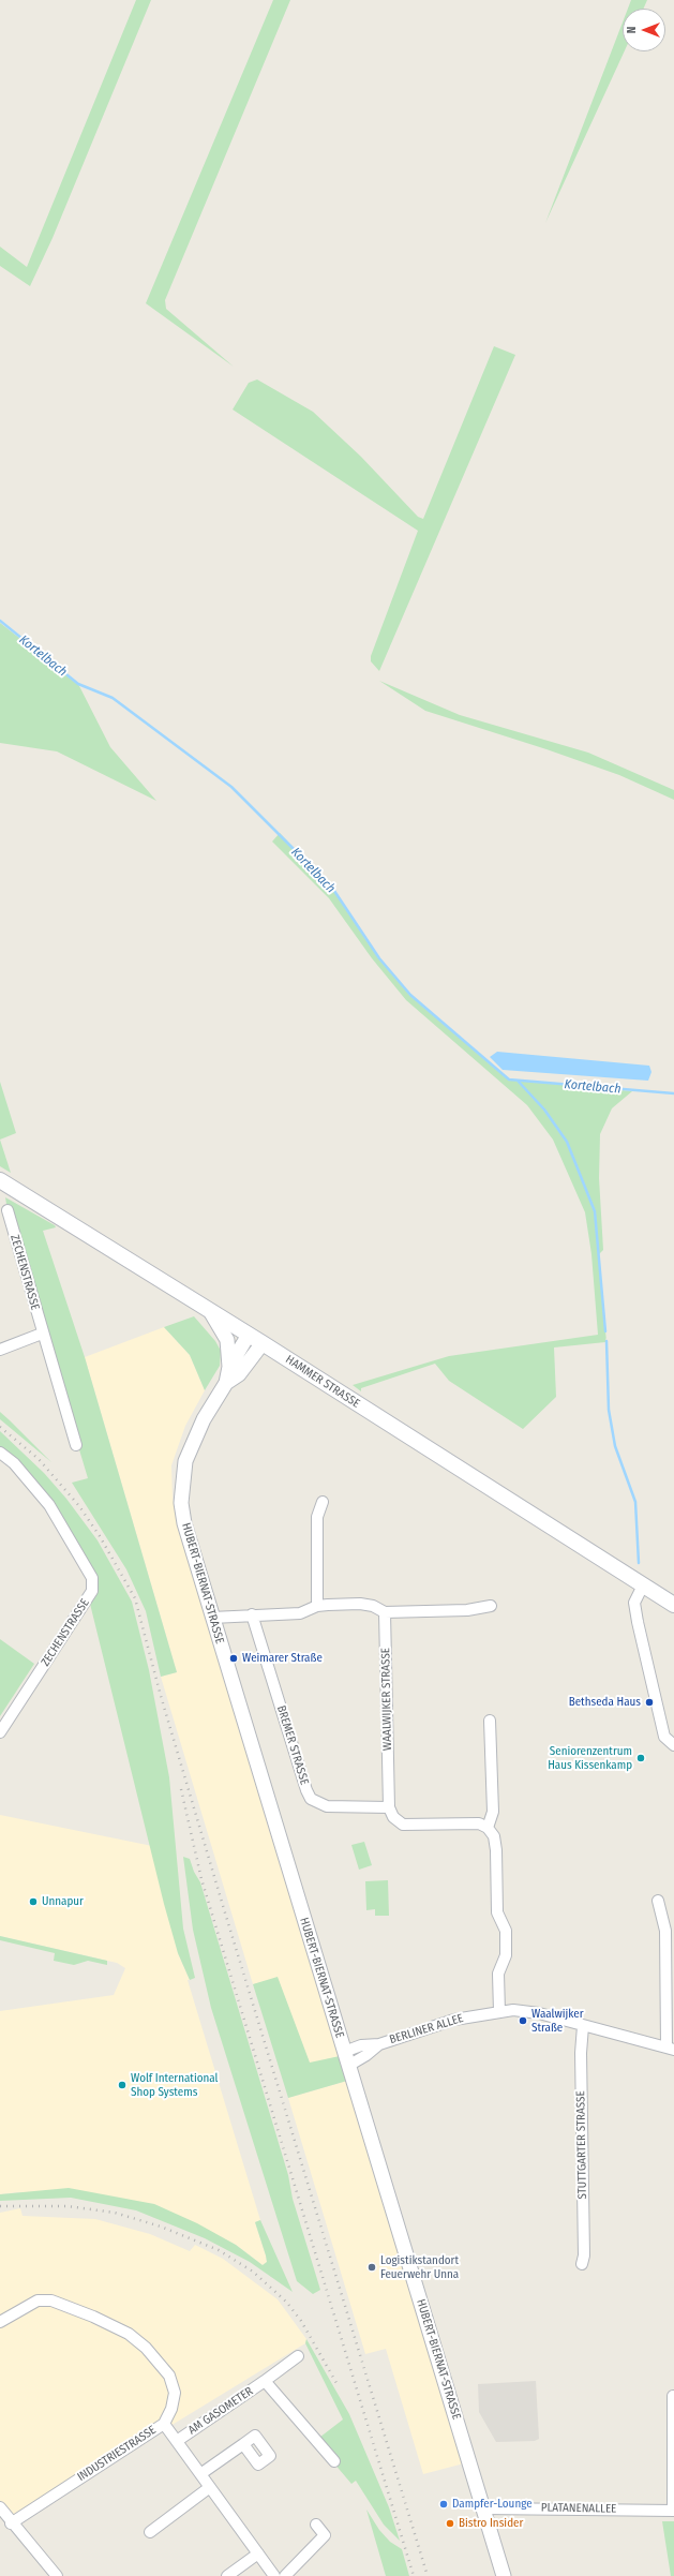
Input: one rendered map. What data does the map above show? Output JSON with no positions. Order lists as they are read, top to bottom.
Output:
{
  "streets": {
    "main road": ["HAMMER STRASSE"],
    "street": [
      "ZECHENSTRASSE",
      "HUBERT-BIERNAT-STRASSE",
      "WAALWIJKER STRASSE",
      "BREMER STRASSE",
      "BERLINER ALLEE",
      "STUTTGARTER STRASSE",
      "AM GASOMETER",
      "INDUSTRIESTRASSE",
      "PLATANENALLEE"
    ]
  },
  "crossings": [
    ["HAMMER STRASSE", "HUBERT-BIERNAT-STRASSE"],
    ["HUBERT-BIERNAT-STRASSE", "BERLINER ALLEE"],
    ["HUBERT-BIERNAT-STRASSE", "PLATANENALLEE"],
    ["WAALWIJKER STRASSE", "BREMER STRASSE"],
    ["BERLINER ALLEE", "STUTTGARTER STRASSE"],
    ["AM GASOMETER", "INDUSTRIESTRASSE"]
  ],
  "water": ["Kortelbach"],
  "places": [
    "Weimarer Straße",
    "Bethseda Haus",
    "Seniorenzentrum Haus Kissenkamp",
    "Unnapur",
    "Waalwijker Straße",
    "Wolf International Shop Systems",
    "Logistikstandort Feuerwehr Unna",
    "Dampfer-Lounge",
    "Bistro Insider"
  ],
  "north": "left"
}
